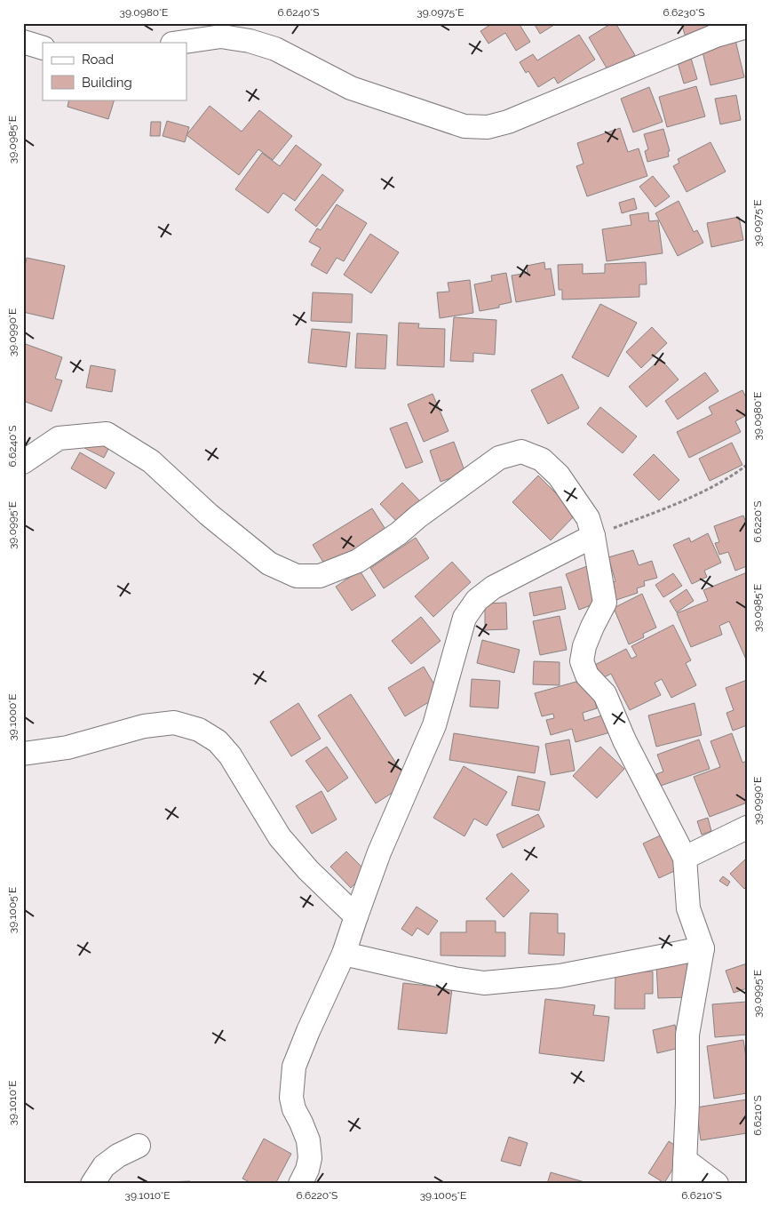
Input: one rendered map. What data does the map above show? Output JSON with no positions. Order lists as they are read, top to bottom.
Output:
{
  "legend": ["Road", "Building"],
  "coordinates": [
    "39.0980°E",
    "6.6240°S",
    "39.0975°E",
    "6.6230°S",
    "39.0985°E",
    "39.0990°E",
    "6.6220°S",
    "39.0995°E",
    "39.1000°E",
    "39.1005°E",
    "39.1010°E",
    "6.6210°S"
  ]
}
